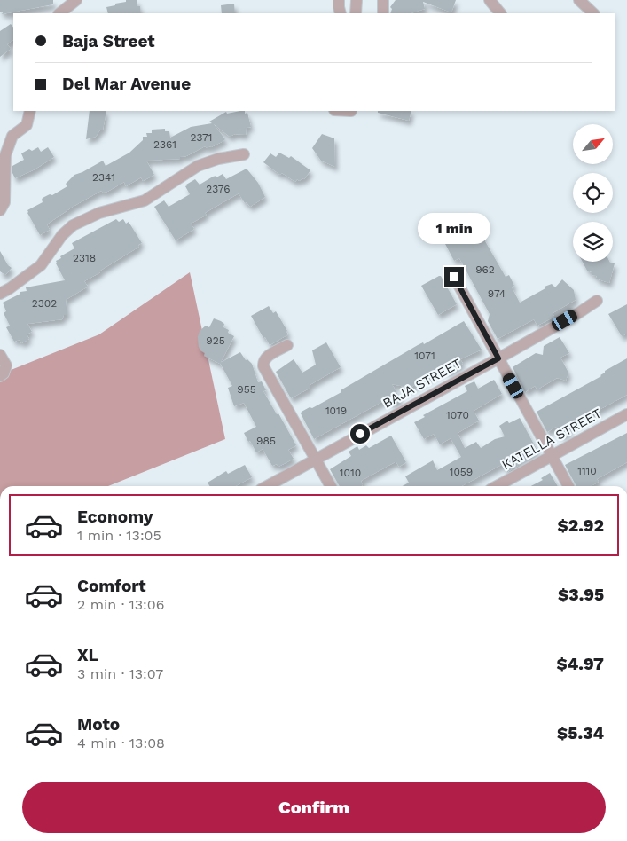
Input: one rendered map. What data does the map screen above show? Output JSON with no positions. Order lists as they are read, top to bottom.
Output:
{
  "streets": {
    "street": ["BAJA STREET", "KATELLA STREET"]
  },
  "house_numbers": [
    "2371",
    "2361",
    "2341",
    "2376",
    "2318",
    "962",
    "974",
    "2302",
    "925",
    "1071",
    "955",
    "1019",
    "1070",
    "985",
    "1110",
    "1059",
    "1010"
  ],
  "north": "top right",
  "page": {
    "banner": ["Baja Street", "Del Mar Avenue"],
    "bubble": "1 min",
    "list": [
      {
        "name": "Economy",
        "note": "1 min · 13:05",
        "value": "$2.92"
      },
      {
        "name": "Comfort",
        "note": "2 min · 13:06",
        "value": "$3.95"
      },
      {
        "name": "XL",
        "note": "3 min · 13:07",
        "value": "$4.97"
      },
      {
        "name": "Moto",
        "note": "4 min · 13:08",
        "value": "$5.34"
      }
    ],
    "buttons": "Confirm"
  }
}
